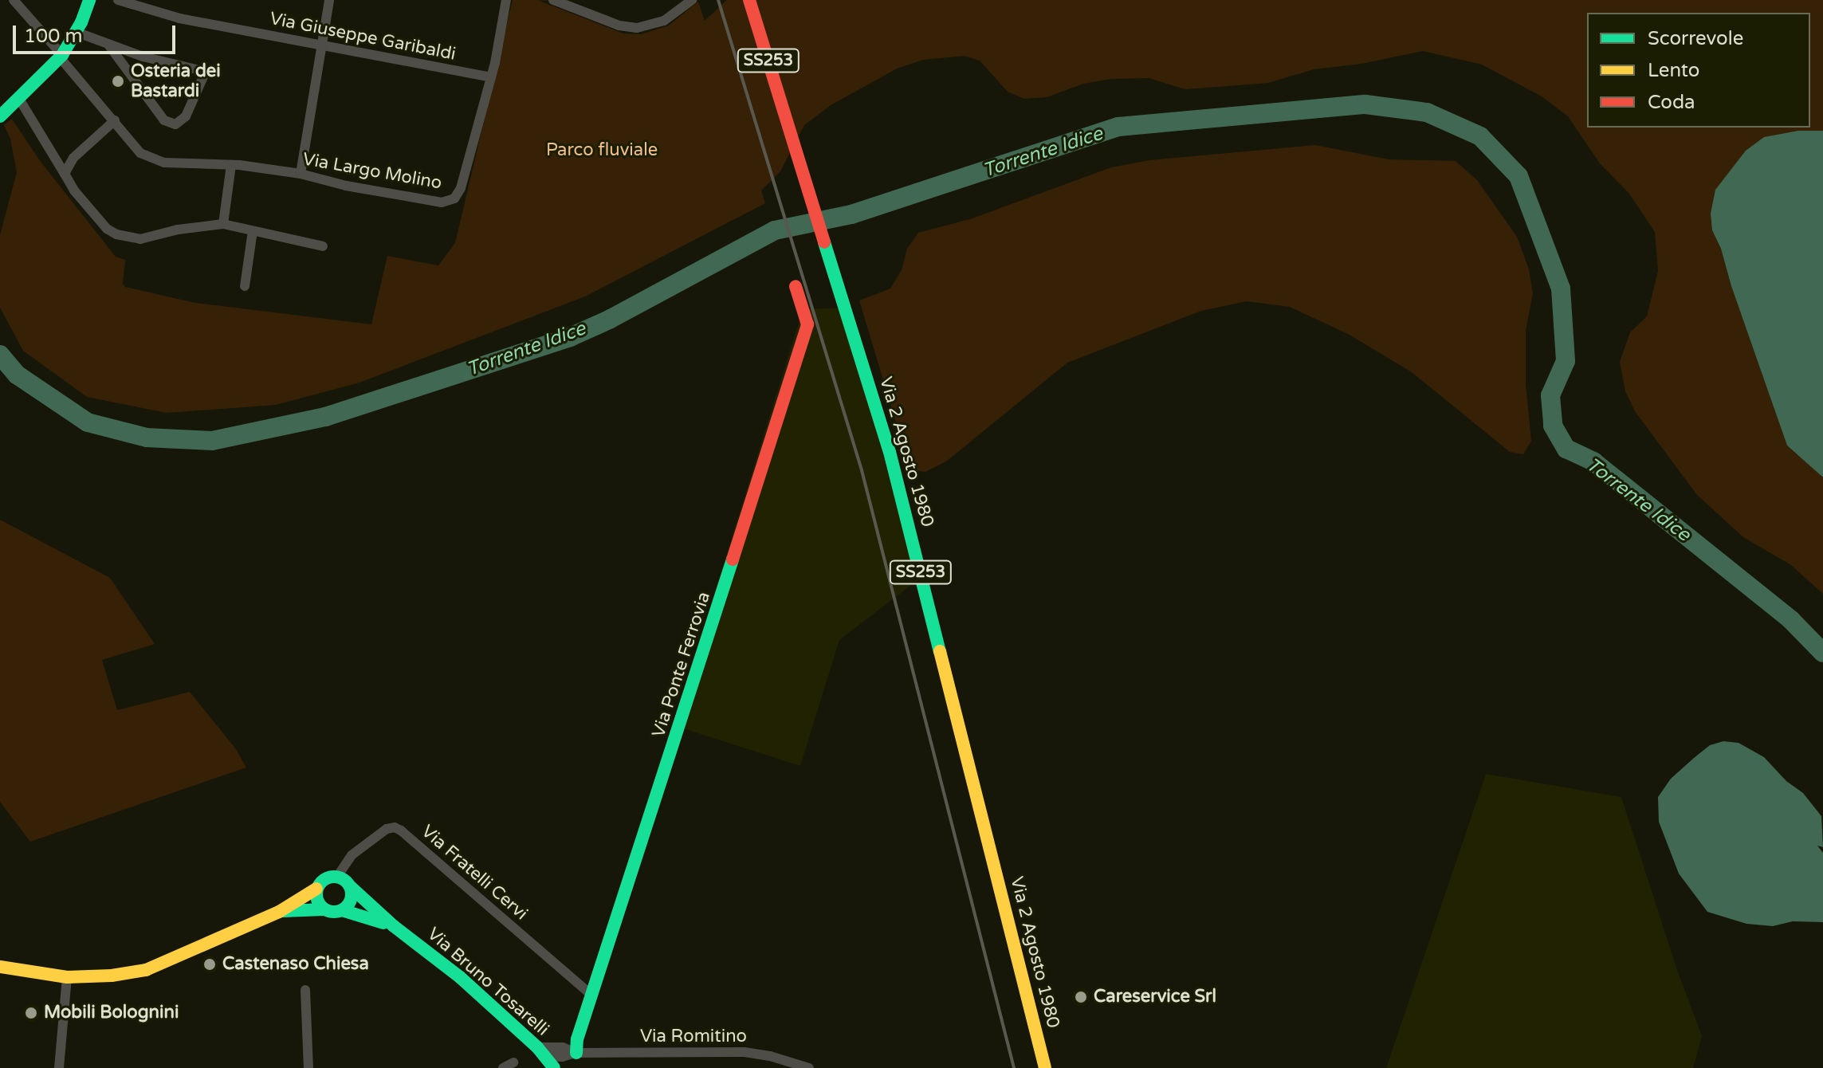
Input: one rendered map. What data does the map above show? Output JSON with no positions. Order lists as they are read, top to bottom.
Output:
{
  "streets": {
    "street": [
      "Via Giuseppe Garibaldi",
      "SS253",
      "Via Largo Molino",
      "Via 2 Agosto 1980",
      "Via Ponte Ferrovia",
      "Via Fratelli Cervi",
      "Via Bruno Tosarelli",
      "Via Romitino"
    ]
  },
  "crossings": [
    ["Via Giuseppe Garibaldi", "Via Largo Molino"],
    ["Via Ponte Ferrovia", "Via Fratelli Cervi"],
    ["Via Ponte Ferrovia", "Via Romitino"],
    ["Via Fratelli Cervi", "Via Bruno Tosarelli"],
    ["Via Bruno Tosarelli", "Via Romitino"]
  ],
  "water": ["Torrente Idice"],
  "parks": ["Parco fluviale"],
  "places": [
    "Osteria dei Bastardi",
    "Castenaso Chiesa",
    "Careservice Srl",
    "Mobili Bolognini"
  ],
  "legend": ["Scorrevole", "Lento", "Coda"],
  "scale_bar": "100 m"
}
